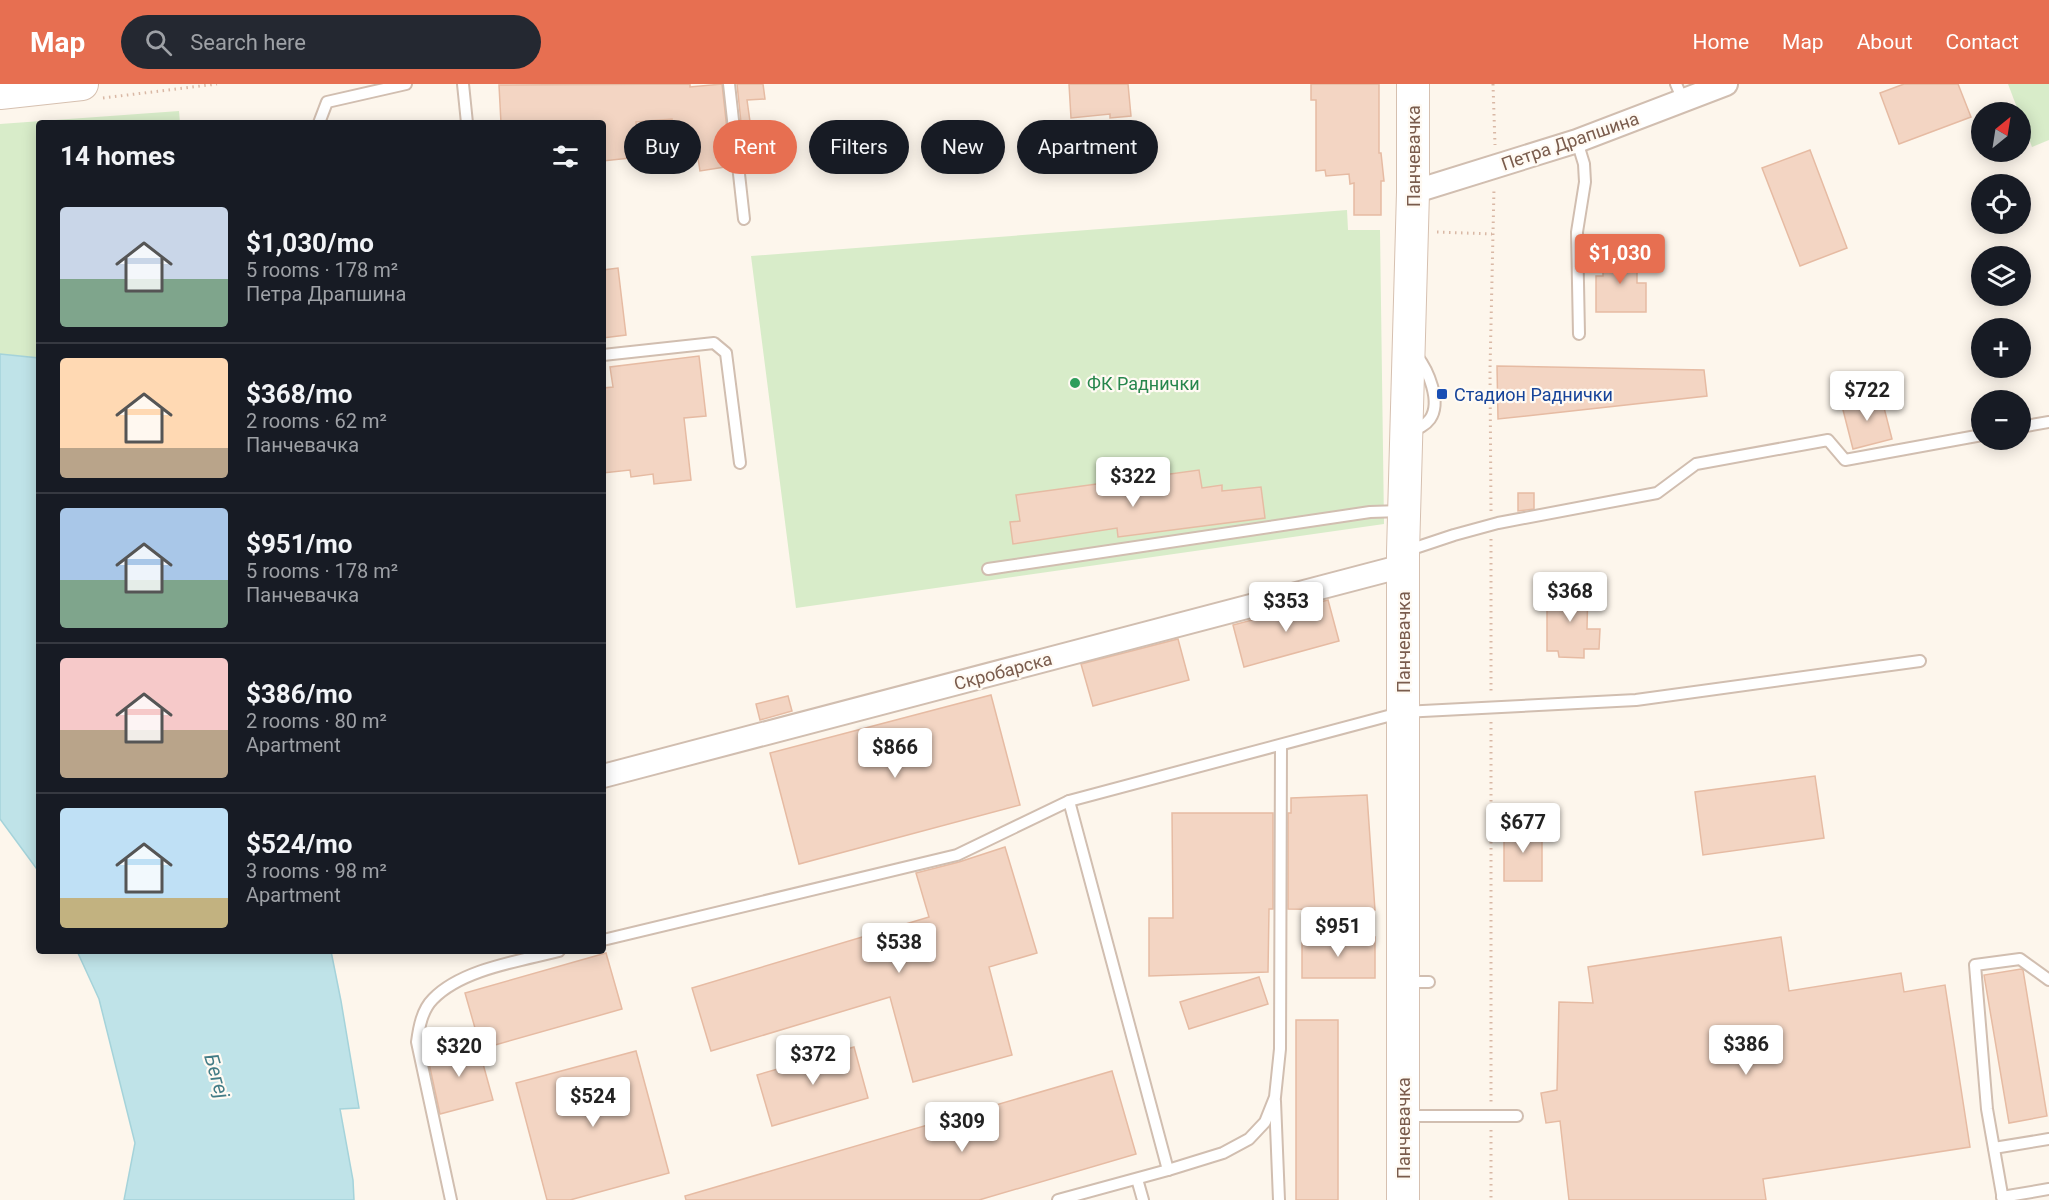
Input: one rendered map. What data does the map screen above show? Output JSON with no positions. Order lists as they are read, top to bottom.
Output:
{
  "streets": {
    "street": ["Петра Драпшина", "Панчевачка", "Скробарска"]
  },
  "crossings": [
    ["Петра Драпшина", "Панчевачка"],
    ["Панчевачка", "Скробарска"]
  ],
  "water": ["Бегеј"],
  "places": {
    "other": ["ФК Раднички"],
    "transit": ["Стадион Раднички"]
  },
  "north": "top right",
  "page": {
    "header": "Map",
    "search": "Search here",
    "nav": [
      "Home",
      "Map",
      "About",
      "Contact"
    ],
    "map_buttons": ["+", "−"],
    "chip": [
      "Buy",
      "Rent",
      "Filters",
      "New",
      "Apartment"
    ],
    "heading": "14 homes",
    "list": [
      {
        "name": "$1,030/mo",
        "note": "5 rooms · 178 m² · Петра Драпшина"
      },
      {
        "name": "$368/mo",
        "note": "2 rooms · 62 m² · Панчевачка"
      },
      {
        "name": "$951/mo",
        "note": "5 rooms · 178 m² · Панчевачка"
      },
      {
        "name": "$386/mo",
        "note": "2 rooms · 80 m² · Apartment"
      },
      {
        "name": "$524/mo",
        "note": "3 rooms · 98 m² · Apartment"
      }
    ],
    "price": [
      "$1,030",
      "$722",
      "$322",
      "$368",
      "$353",
      "$866",
      "$677",
      "$951",
      "$538",
      "$386",
      "$320",
      "$372",
      "$524",
      "$309"
    ]
  }
}
